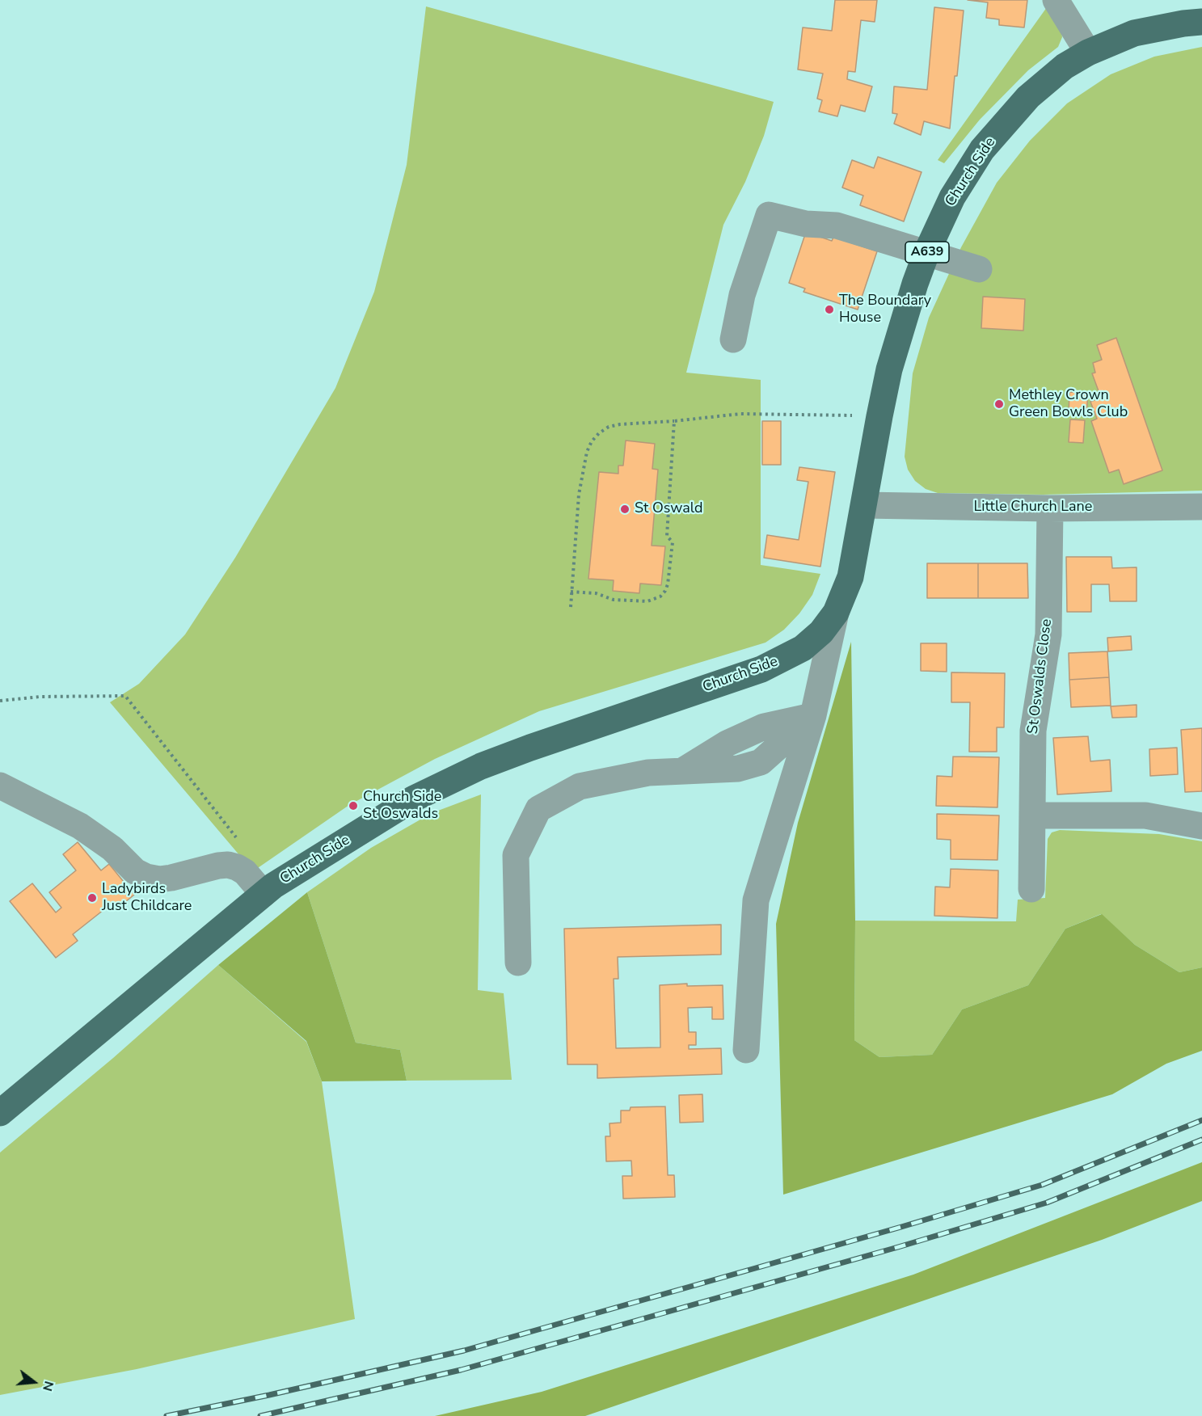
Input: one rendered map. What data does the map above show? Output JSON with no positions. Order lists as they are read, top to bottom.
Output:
{
  "streets": {
    "main road": ["Church Side", "A639"],
    "street": ["Little Church Lane", "St Oswalds Close"]
  },
  "crossings": [
    ["Church Side", "Little Church Lane"],
    ["Little Church Lane", "St Oswalds Close"]
  ],
  "places": [
    "The Boundary House",
    "Methley Crown Green Bowls Club",
    "St Oswald",
    "Church Side St Oswalds",
    "Ladybirds Just Childcare"
  ],
  "north": "right"
}
